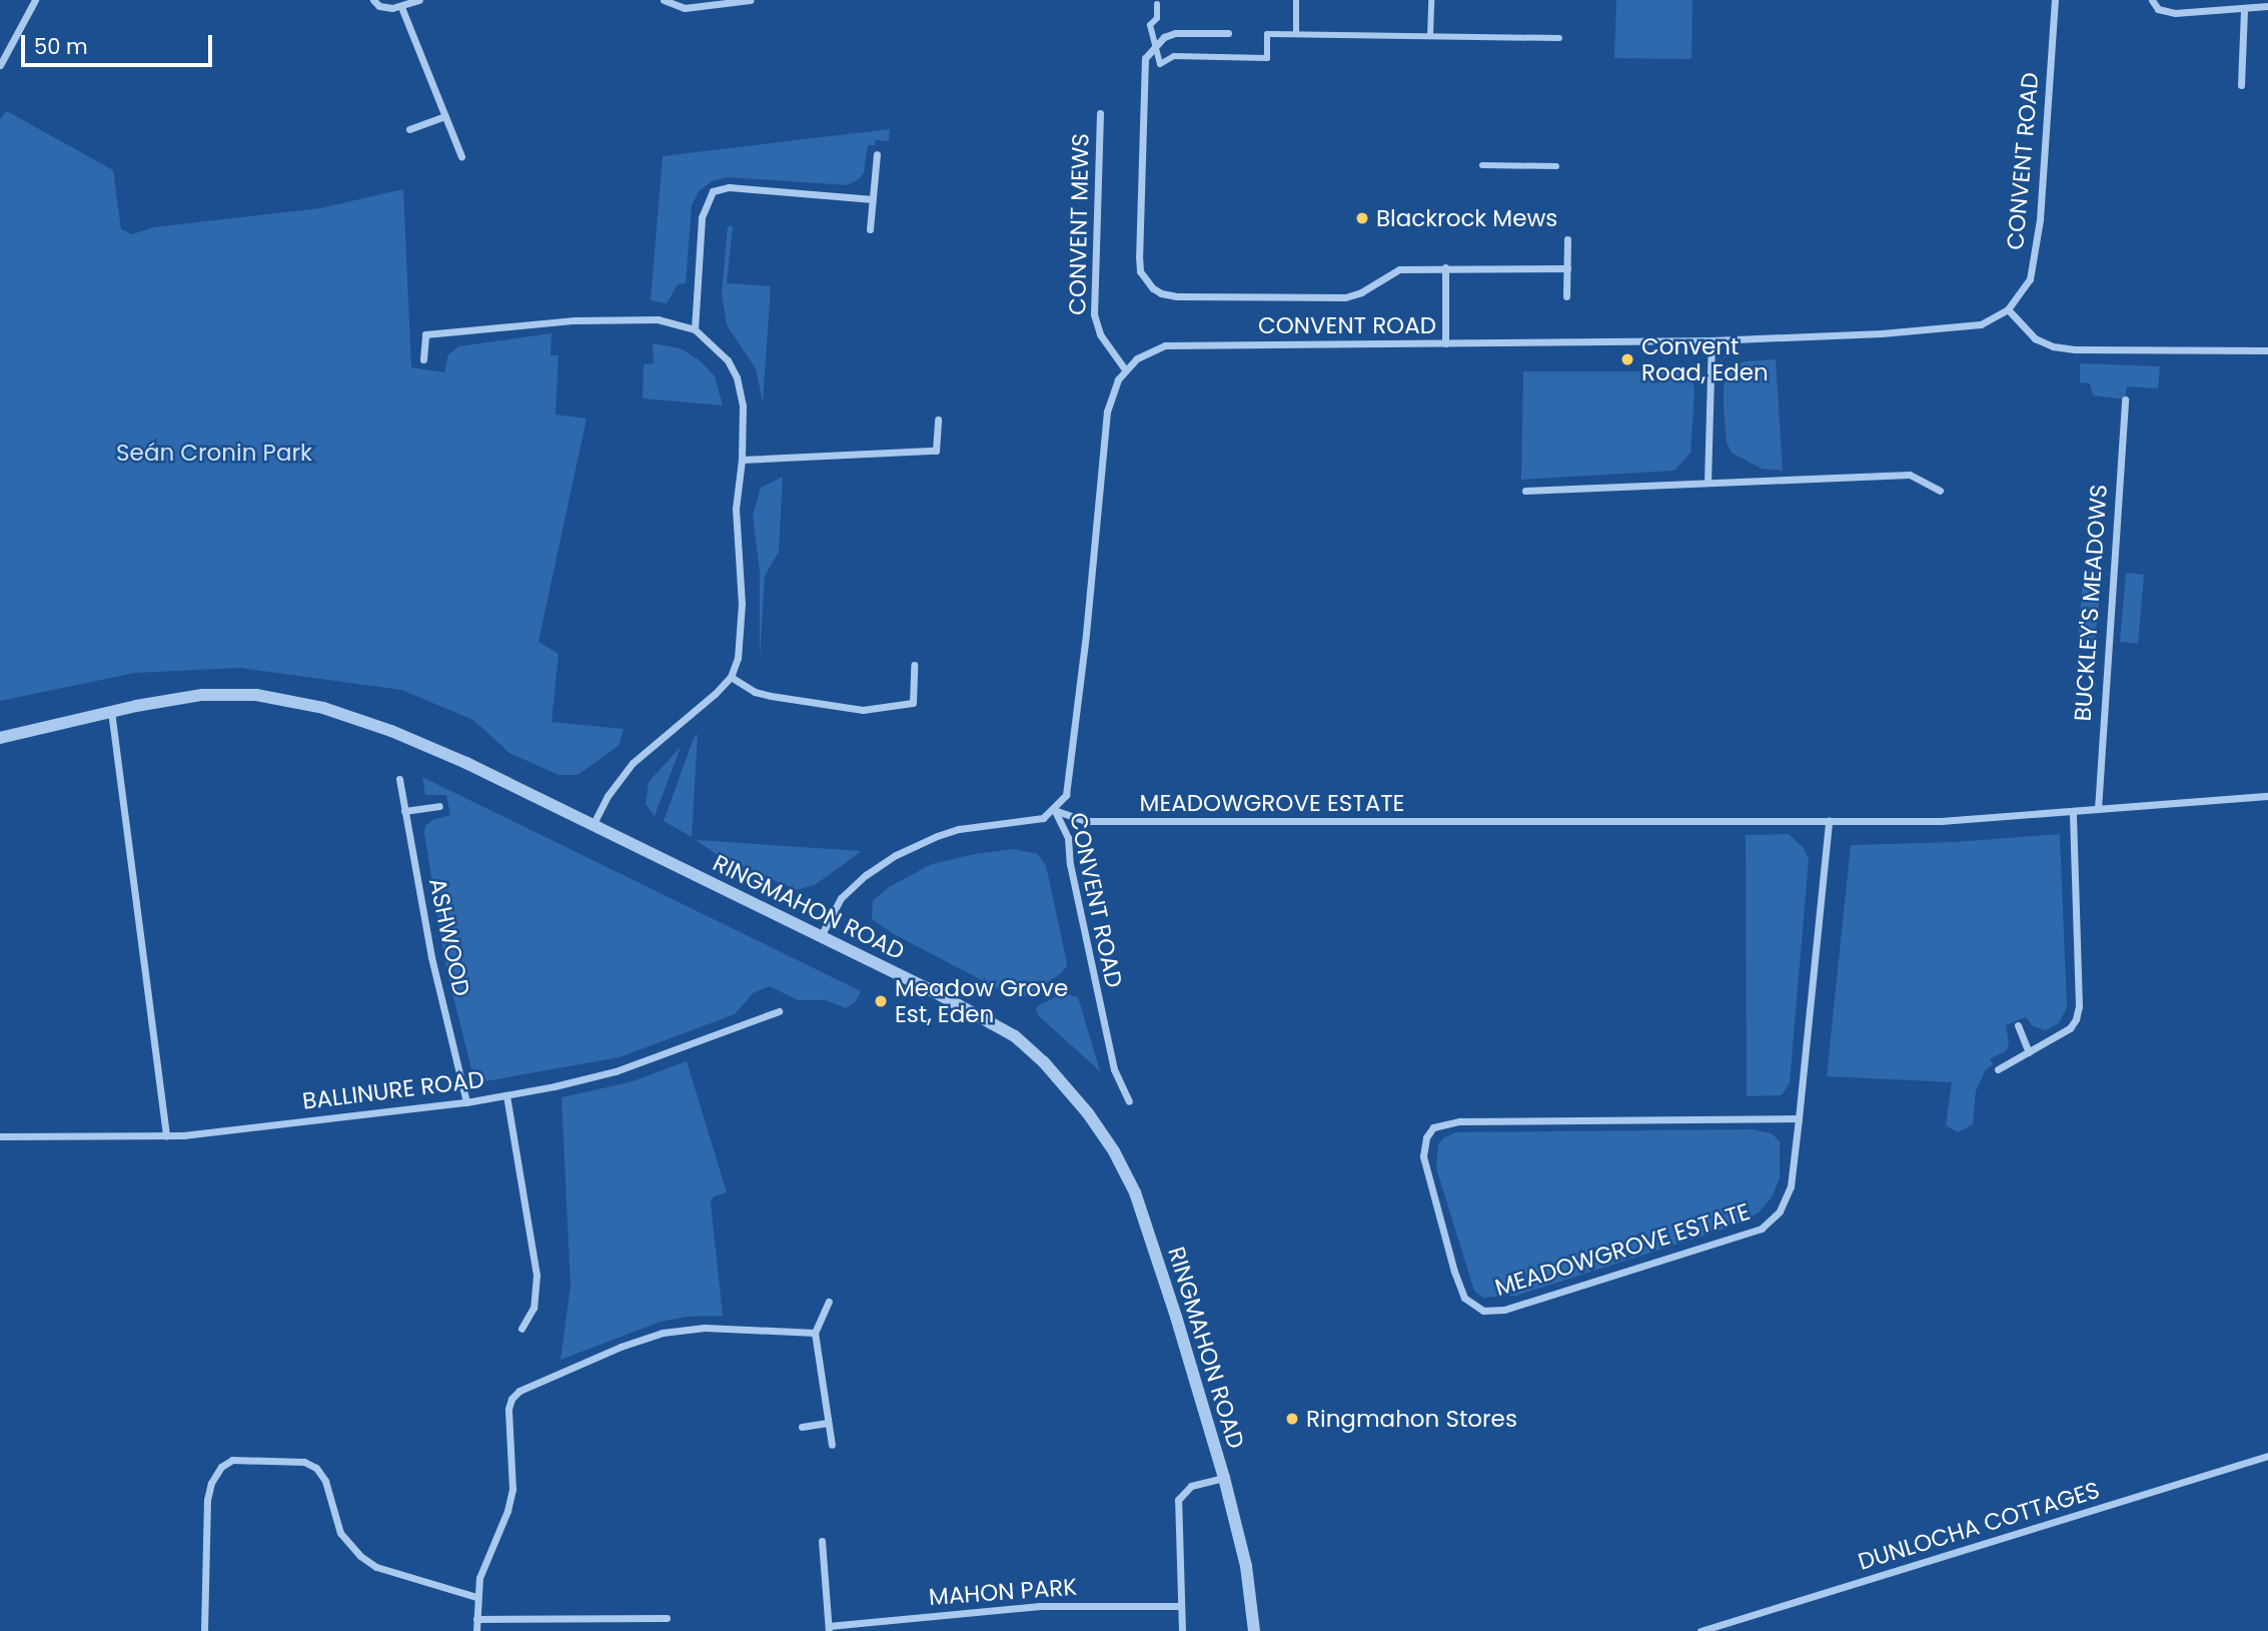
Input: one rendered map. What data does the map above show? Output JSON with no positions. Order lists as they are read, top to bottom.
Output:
{
  "streets": {
    "street": [
      "CONVENT ROAD",
      "CONVENT MEWS",
      "BUCKLEY'S MEADOWS",
      "MEADOWGROVE ESTATE",
      "RINGMAHON ROAD",
      "ASHWOOD",
      "BALLINURE ROAD",
      "DUNLOCHA COTTAGES",
      "MAHON PARK"
    ]
  },
  "crossings": [
    ["CONVENT ROAD", "CONVENT MEWS"],
    ["CONVENT ROAD", "MEADOWGROVE ESTATE"],
    ["BUCKLEY'S MEADOWS", "MEADOWGROVE ESTATE"],
    ["ASHWOOD", "BALLINURE ROAD"]
  ],
  "parks": ["Seán Cronin Park"],
  "places": [
    "Blackrock Mews",
    "Convent Road, Eden",
    "Meadow Grove Est, Eden",
    "Ringmahon Stores"
  ],
  "scale_bar": "50 m"
}
